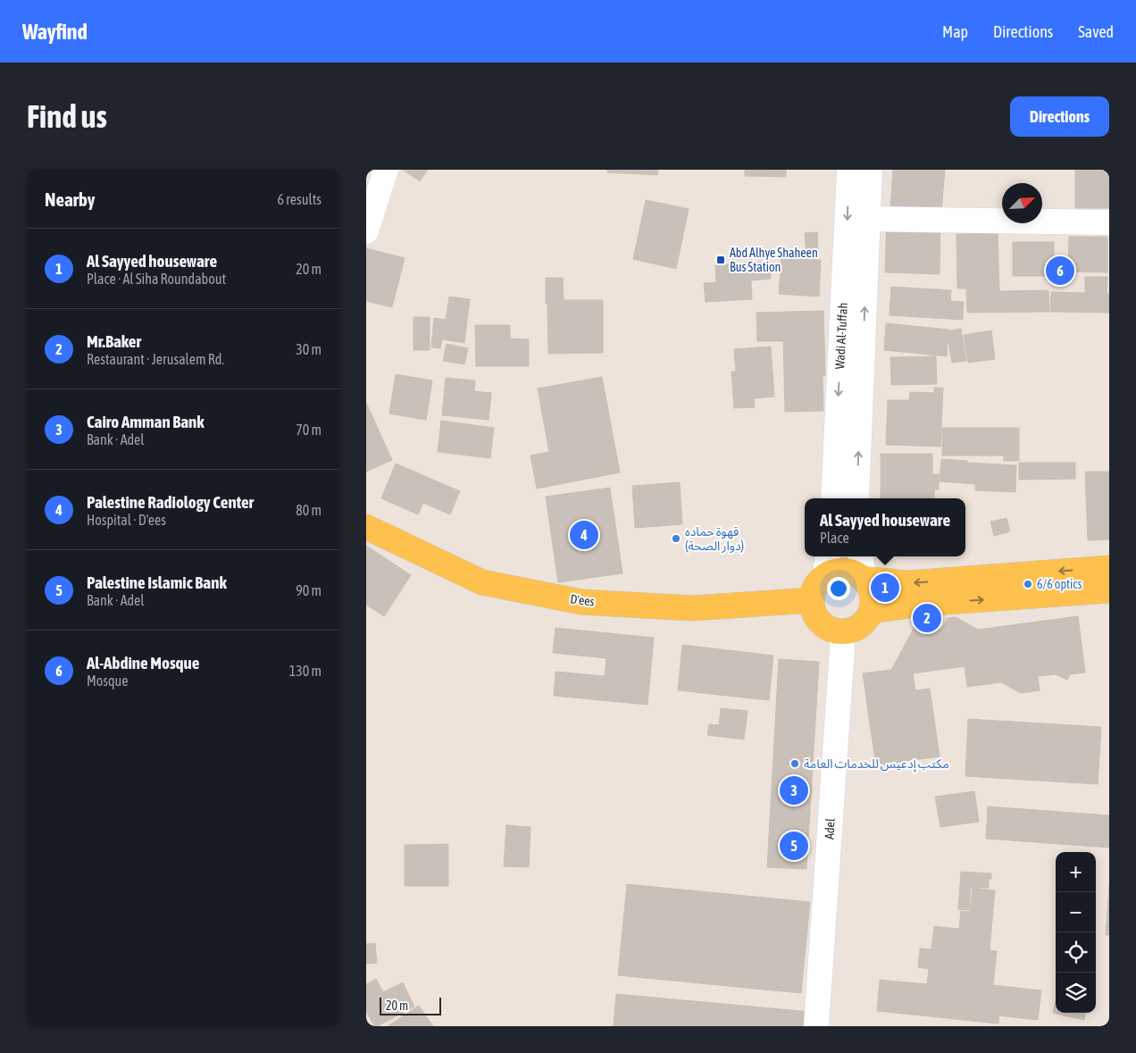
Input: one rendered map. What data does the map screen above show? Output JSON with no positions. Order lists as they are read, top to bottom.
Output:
{
  "streets": {
    "main road": ["D'ees"],
    "street": ["Wadi Al-Tuffah", "Adel"]
  },
  "crossings": [
    ["D'ees", "Adel"]
  ],
  "places": {
    "transit": ["Abd Alhye Shaheen Bus Station"],
    "other": ["قهوة حماده (دوار الصحة)", "6/6 optics", "مكتب إدعيس للخدمات العامة"]
  },
  "scale_bar": "20 m",
  "north": "top right",
  "page": {
    "header": "Wayfind",
    "nav": ["Map", "Directions", "Saved"],
    "buttons": "Directions",
    "title": "Find us",
    "heading": ["Nearby", "6 results"],
    "list": [
      {
        "mark": "1",
        "name": "Al Sayyed houseware",
        "note": "Place · Al Siha Roundabout",
        "value": "20 m"
      },
      {
        "mark": "2",
        "name": "Mr.Baker",
        "note": "Restaurant · Jerusalem Rd.",
        "value": "30 m"
      },
      {
        "mark": "3",
        "name": "Cairo Amman Bank",
        "note": "Bank · Adel",
        "value": "70 m"
      },
      {
        "mark": "4",
        "name": "Palestine Radiology Center",
        "note": "Hospital · D'ees",
        "value": "80 m"
      },
      {
        "mark": "5",
        "name": "Palestine Islamic Bank",
        "note": "Bank · Adel",
        "value": "90 m"
      },
      {
        "mark": "6",
        "name": "Al-Abdine Mosque",
        "note": "Mosque",
        "value": "130 m"
      }
    ],
    "pins": [
      "6",
      "4",
      "1",
      "2",
      "3",
      "5"
    ],
    "popup": ["Al Sayyed houseware", "Place"],
    "map_buttons": ["+", "−"],
    "scale": "20 m"
  }
}
